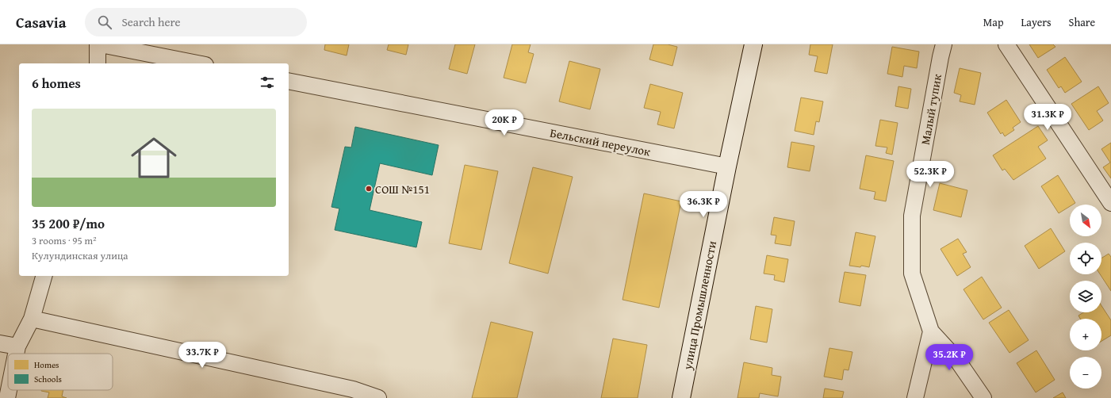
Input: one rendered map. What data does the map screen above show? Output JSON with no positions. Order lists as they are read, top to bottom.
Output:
{
  "streets": {
    "main road": ["улица Промышленности"],
    "street": ["Малый тупик", "Бельский переулок"]
  },
  "crossings": [
    ["Бельский переулок", "улица Промышленности"]
  ],
  "places": ["СОШ №151"],
  "legend": ["Homes", "Schools"],
  "north": "bottom right",
  "page": {
    "header": "Casavia",
    "search": "Search here",
    "nav": ["Map", "Layers", "Share"],
    "heading": "6 homes",
    "list": [
      {
        "name": "35 200 ₽/mo",
        "note": "3 rooms · 95 m² · Кулундинская улица"
      }
    ],
    "price": [
      "31.3K ₽",
      "20K ₽",
      "52.3K ₽",
      "36.3K ₽",
      "33.7K ₽",
      "35.2K ₽"
    ],
    "map_buttons": ["+", "−"]
  }
}
